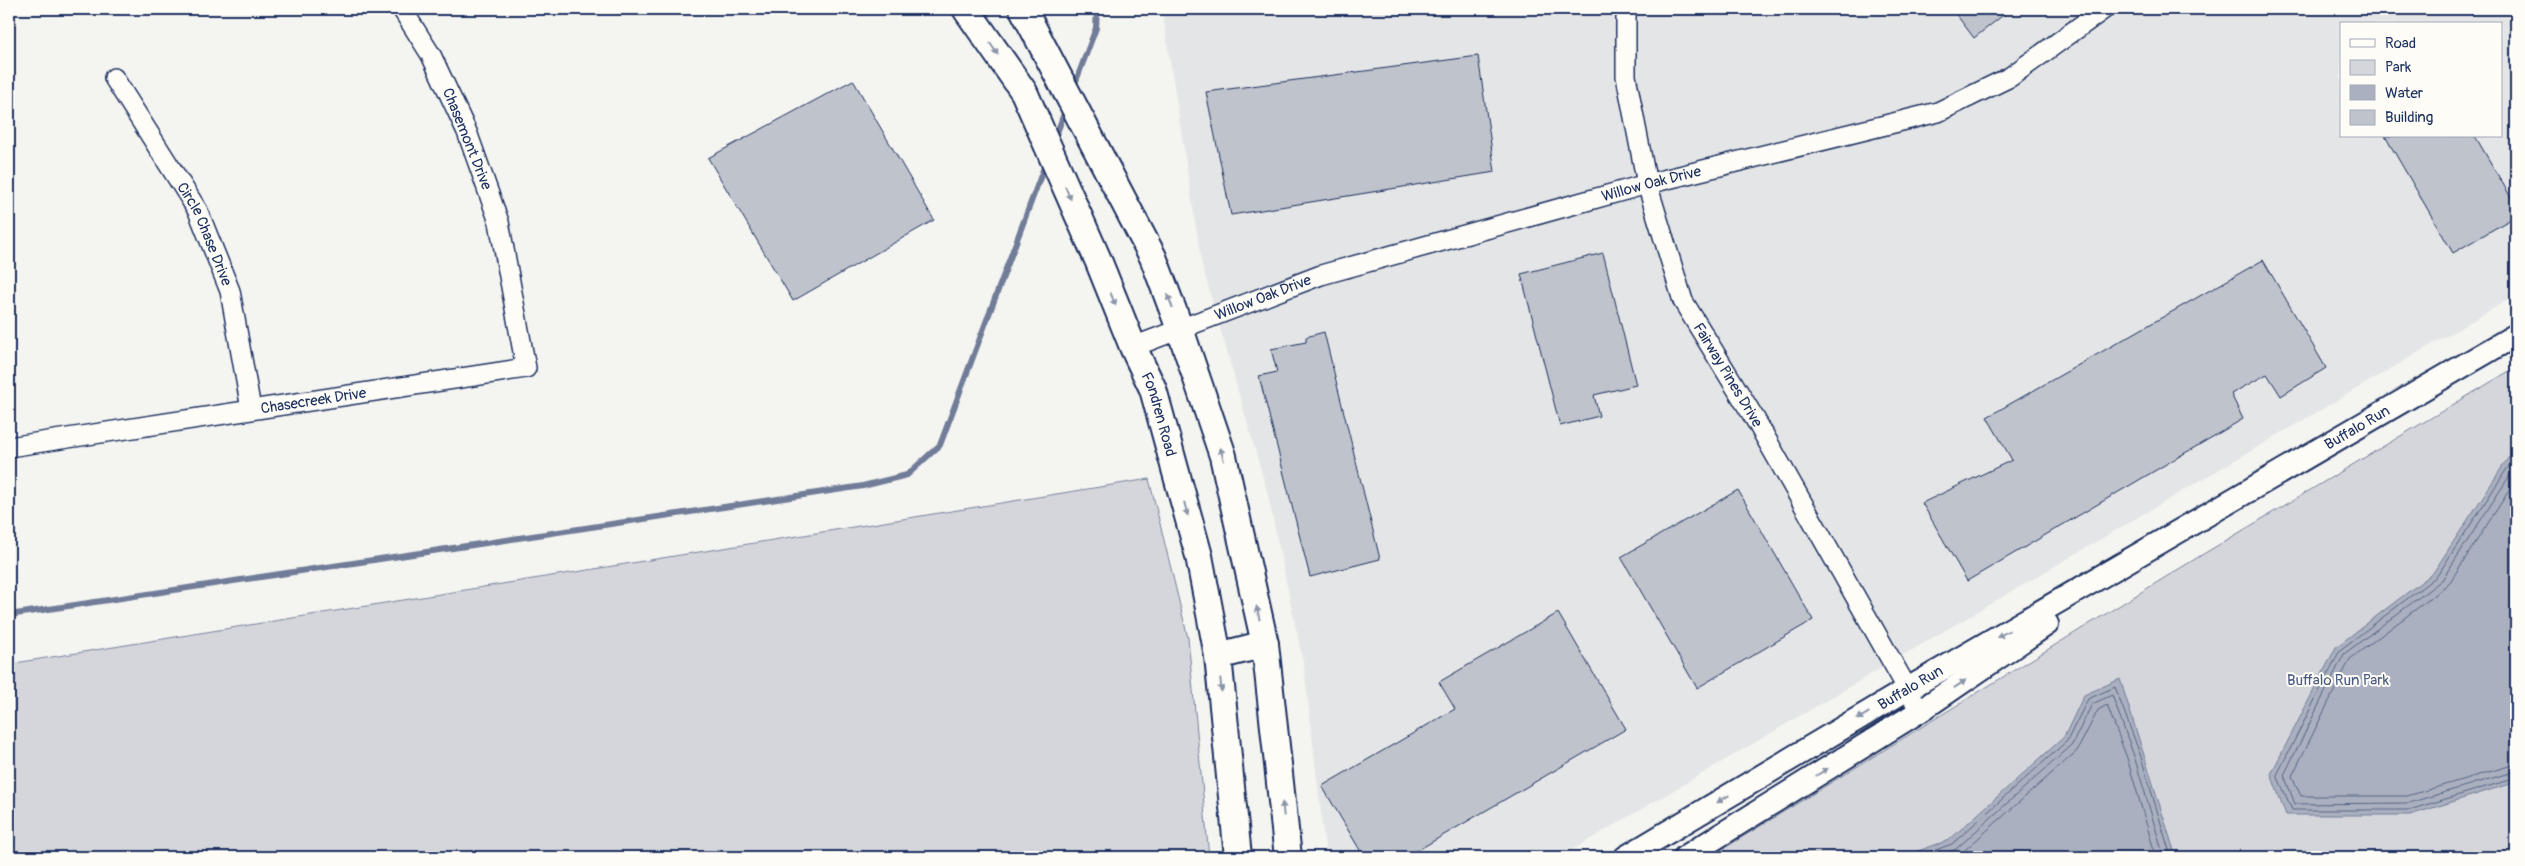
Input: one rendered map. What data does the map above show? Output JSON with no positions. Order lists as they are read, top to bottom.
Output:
{
  "streets": {
    "main road": ["Fondren Road"],
    "street": [
      "Chasemont Drive",
      "Willow Oak Drive",
      "Circle Chase Drive",
      "Fairway Pines Drive",
      "Chasecreek Drive",
      "Buffalo Run"
    ]
  },
  "crossings": [
    ["Chasemont Drive", "Chasecreek Drive"],
    ["Willow Oak Drive", "Fairway Pines Drive"],
    ["Willow Oak Drive", "Fondren Road"],
    ["Circle Chase Drive", "Chasecreek Drive"],
    ["Fairway Pines Drive", "Buffalo Run"]
  ],
  "parks": ["Buffalo Run Park"],
  "legend": [
    "Road",
    "Park",
    "Water",
    "Building"
  ]
}
